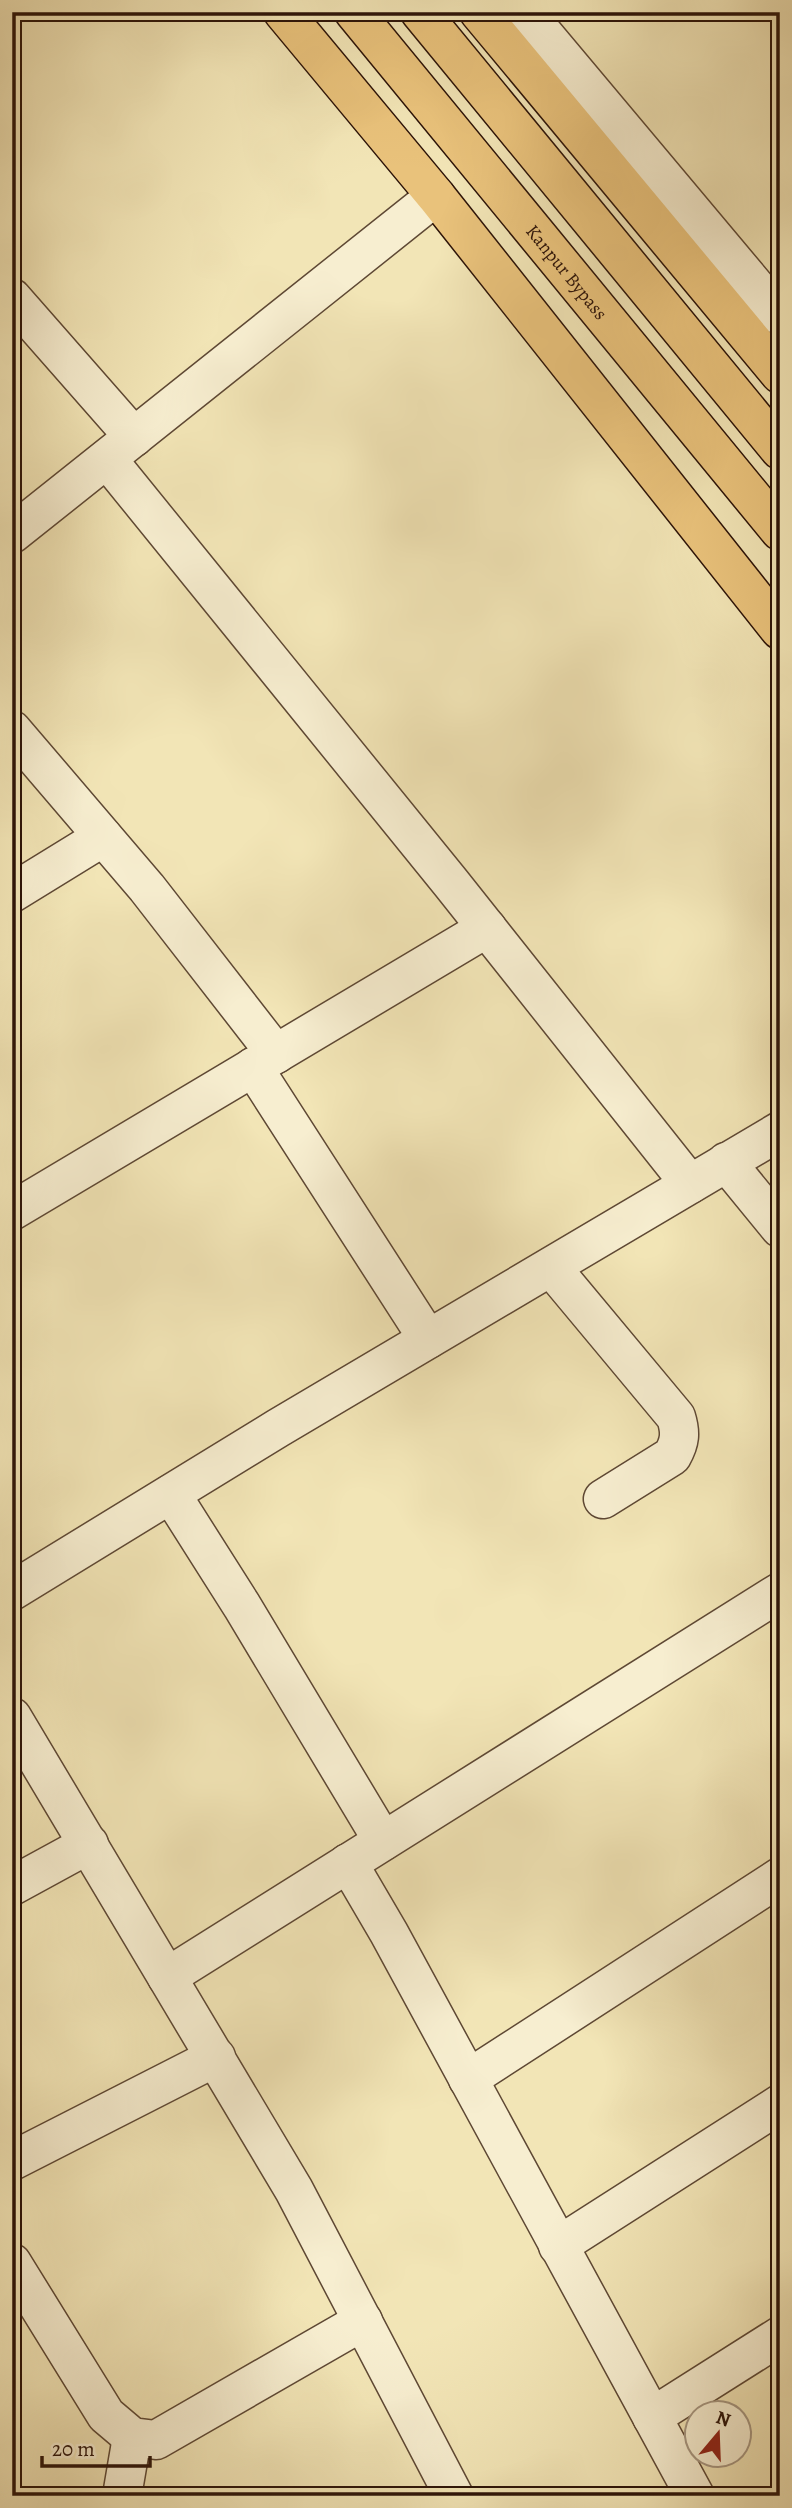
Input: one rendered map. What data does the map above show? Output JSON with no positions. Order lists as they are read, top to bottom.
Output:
{
  "streets": {
    "main road": ["Kanpur Bypass"]
  },
  "scale_bar": "20 m",
  "north": "top"
}
